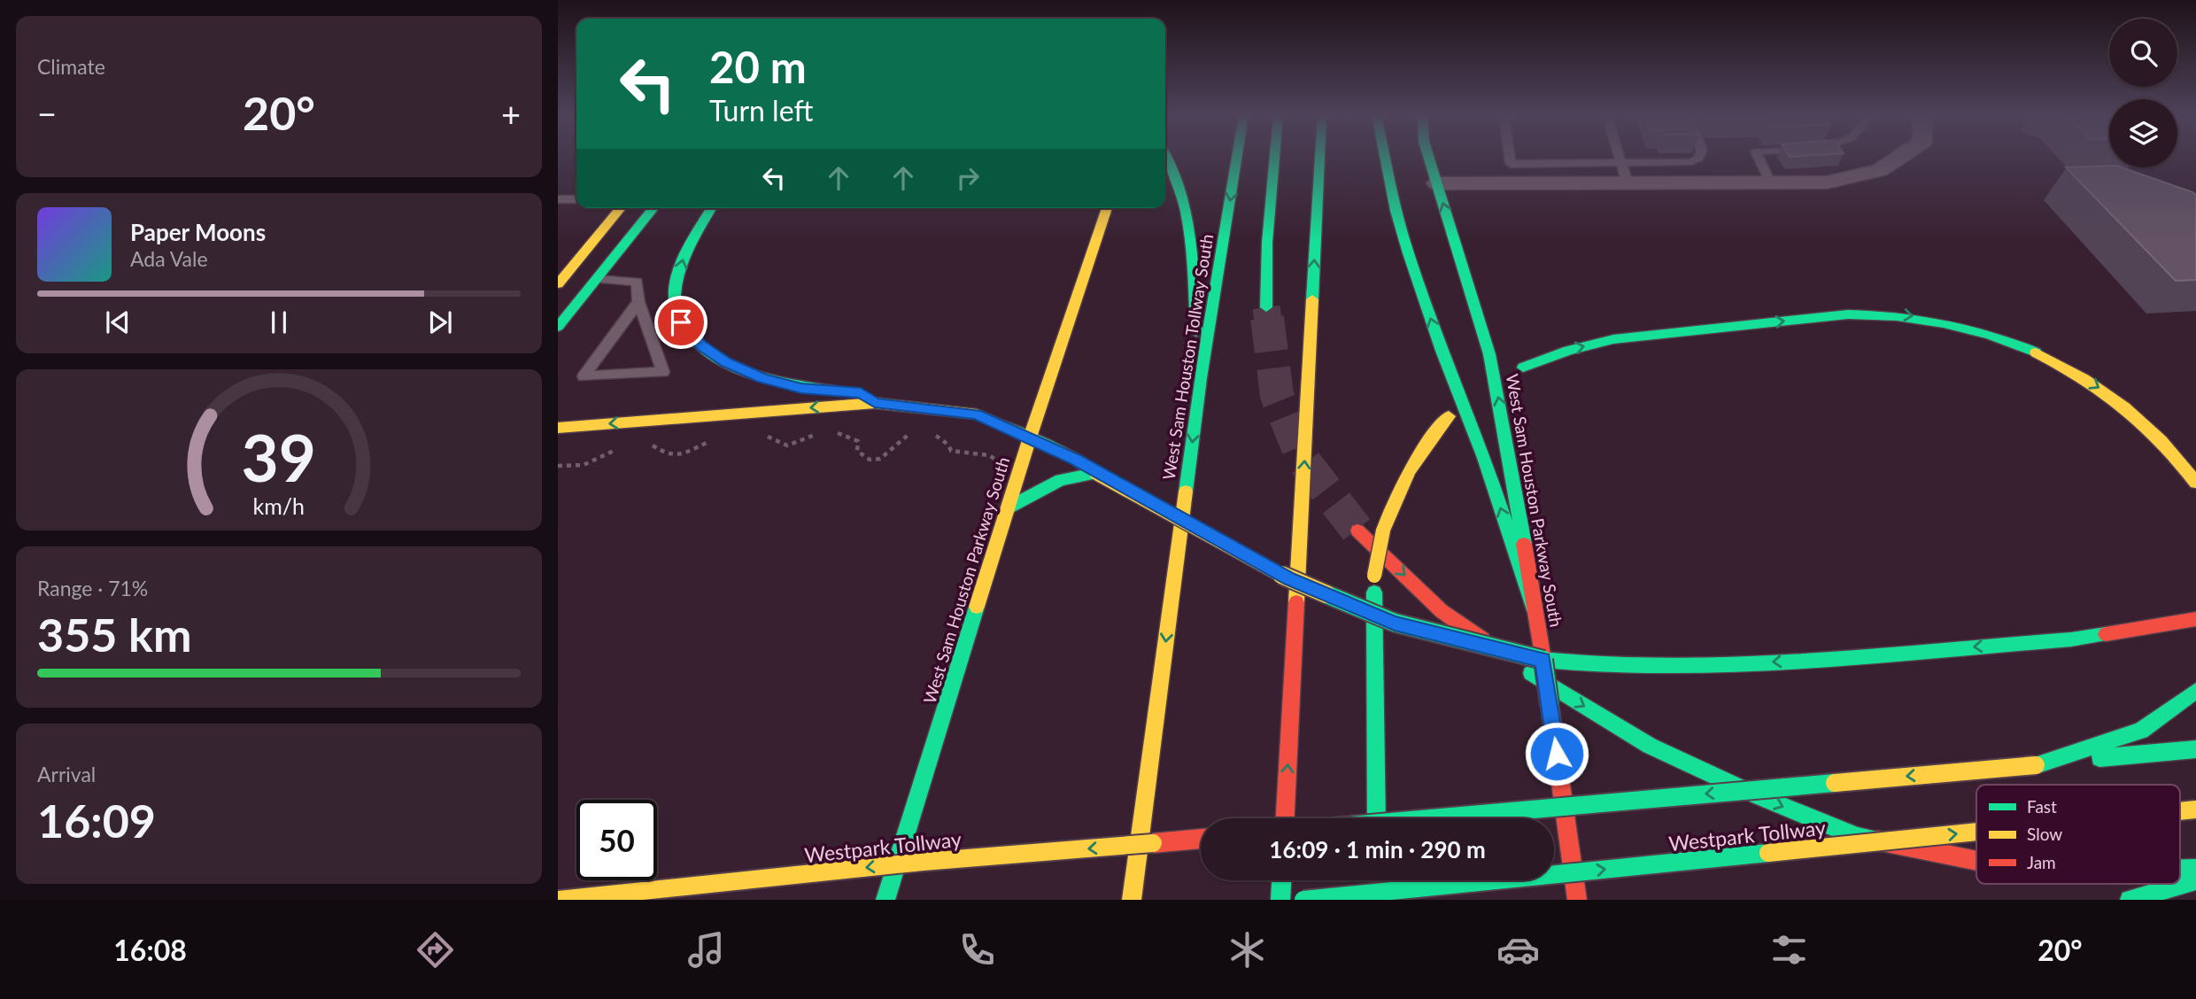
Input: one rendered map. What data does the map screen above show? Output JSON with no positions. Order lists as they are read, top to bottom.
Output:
{
  "streets": {
    "main road": ["West Sam Houston Tollway South", "West Sam Houston Parkway South", "Westpark Tollway"]
  },
  "legend": ["Fast", "Slow", "Jam"],
  "page": {
    "tile": [
      "Climate",
      ["Range · 71%", "355 km"],
      ["Arrival", "16:09"]
    ],
    "turn": ["20 m", "Turn left"],
    "heat": ["−", "20°", "+"],
    "song": ["Paper Moons", "Ada Vale"],
    "limit": "50",
    "trip": "16:09 · 1 min · 290 m",
    "tabs": ["16:08", "20°"],
    "gauge": ["39", "km/h"]
  }
}
